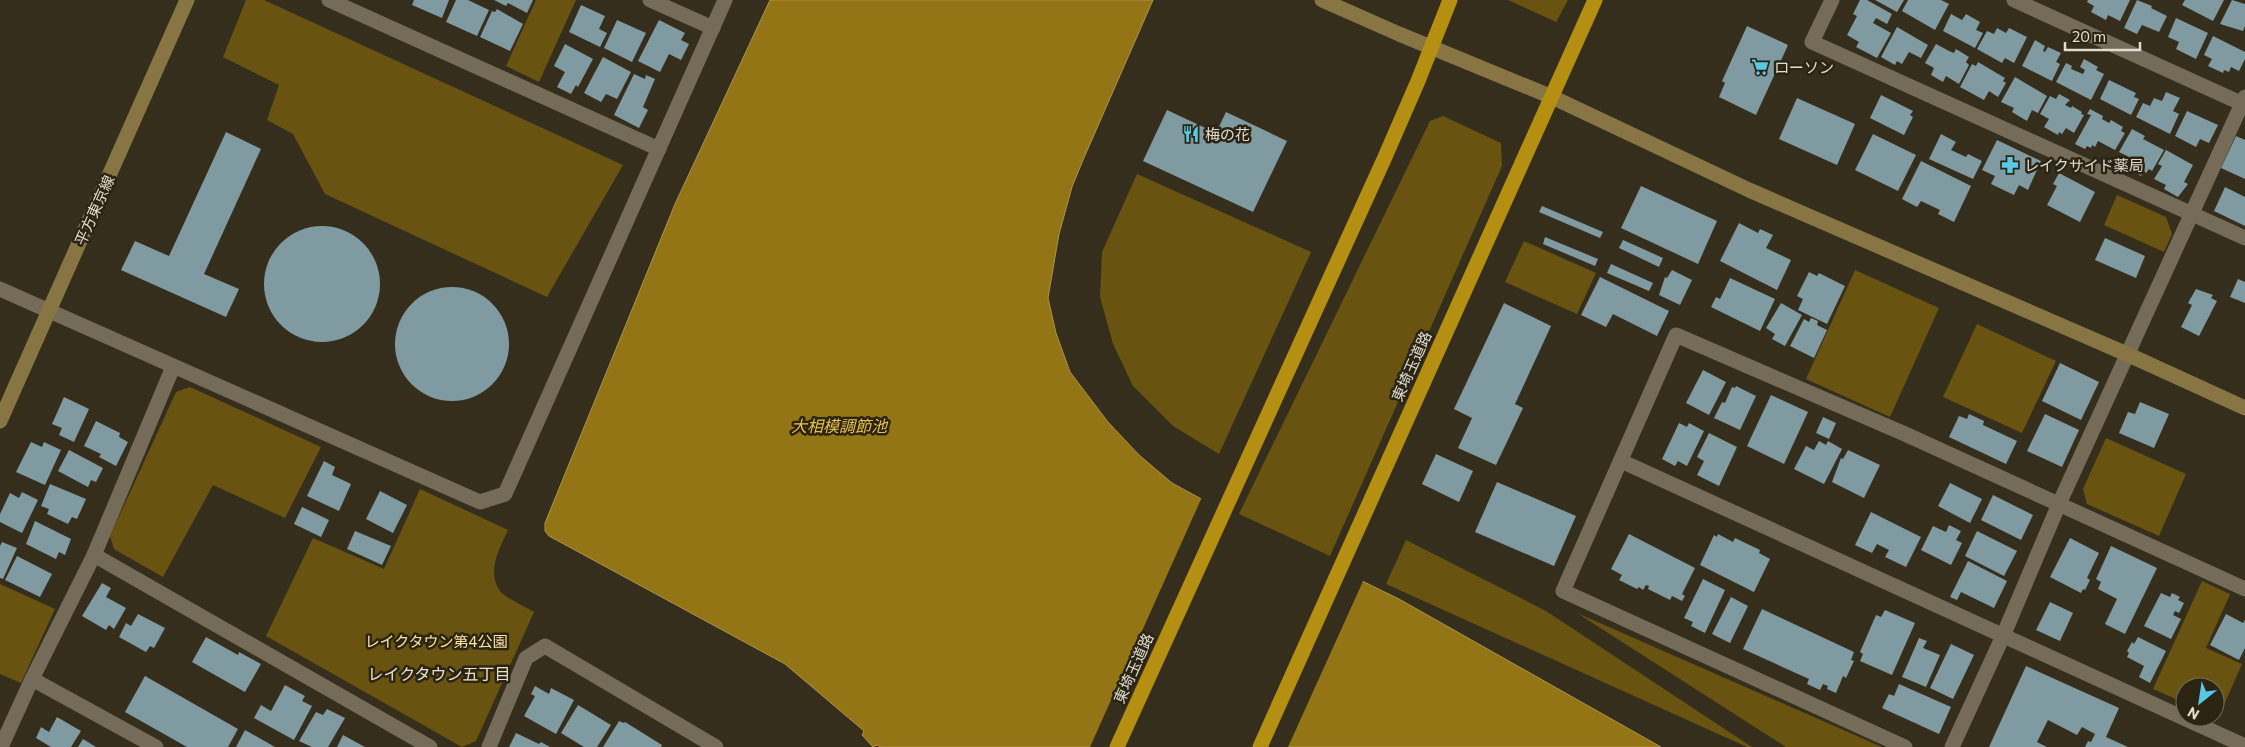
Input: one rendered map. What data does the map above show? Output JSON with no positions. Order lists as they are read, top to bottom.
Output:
{
  "streets": {
    "highway": ["東埼玉道路"],
    "street": ["平方東京線"]
  },
  "districts": ["レイクタウン五丁目"],
  "water": ["大相模調節池"],
  "parks": ["レイクタウン第4公園"],
  "places": {
    "supermarket": ["ローソン"],
    "restaurant": ["梅の花"],
    "pharmacy": ["レイクサイド薬局"]
  },
  "scale_bar": "20 m",
  "north": "bottom left"
}
